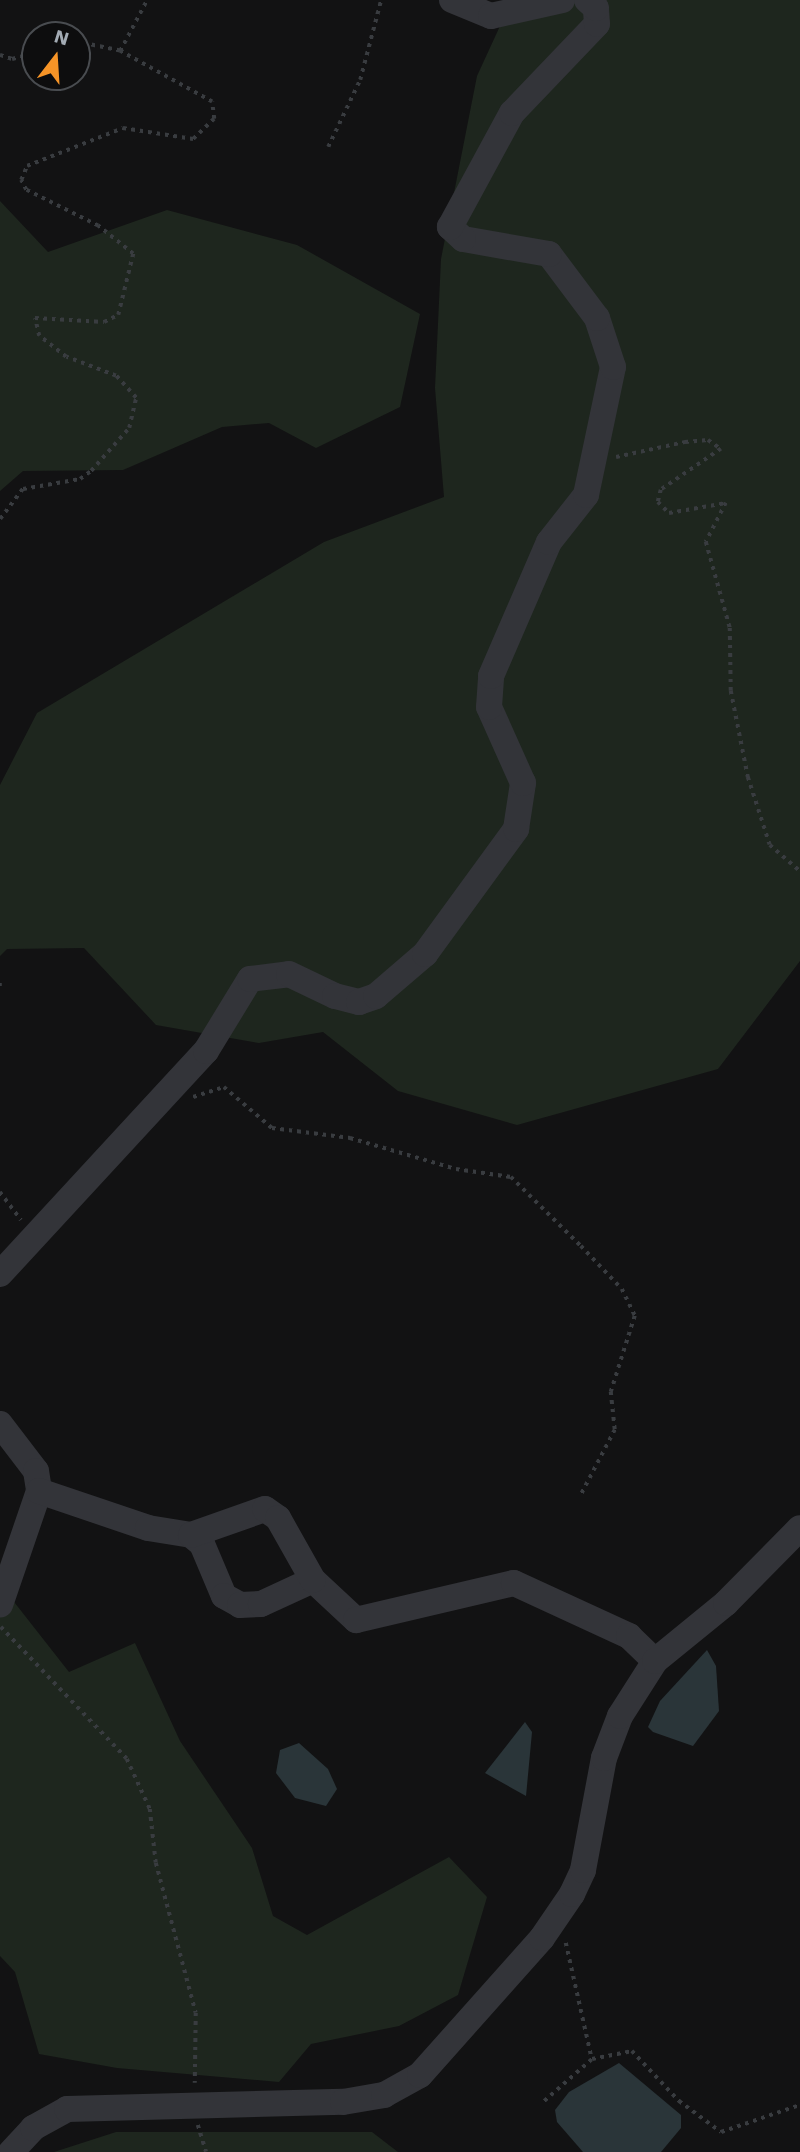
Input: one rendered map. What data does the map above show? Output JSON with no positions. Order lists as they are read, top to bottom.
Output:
{
  "north": "top"
}
